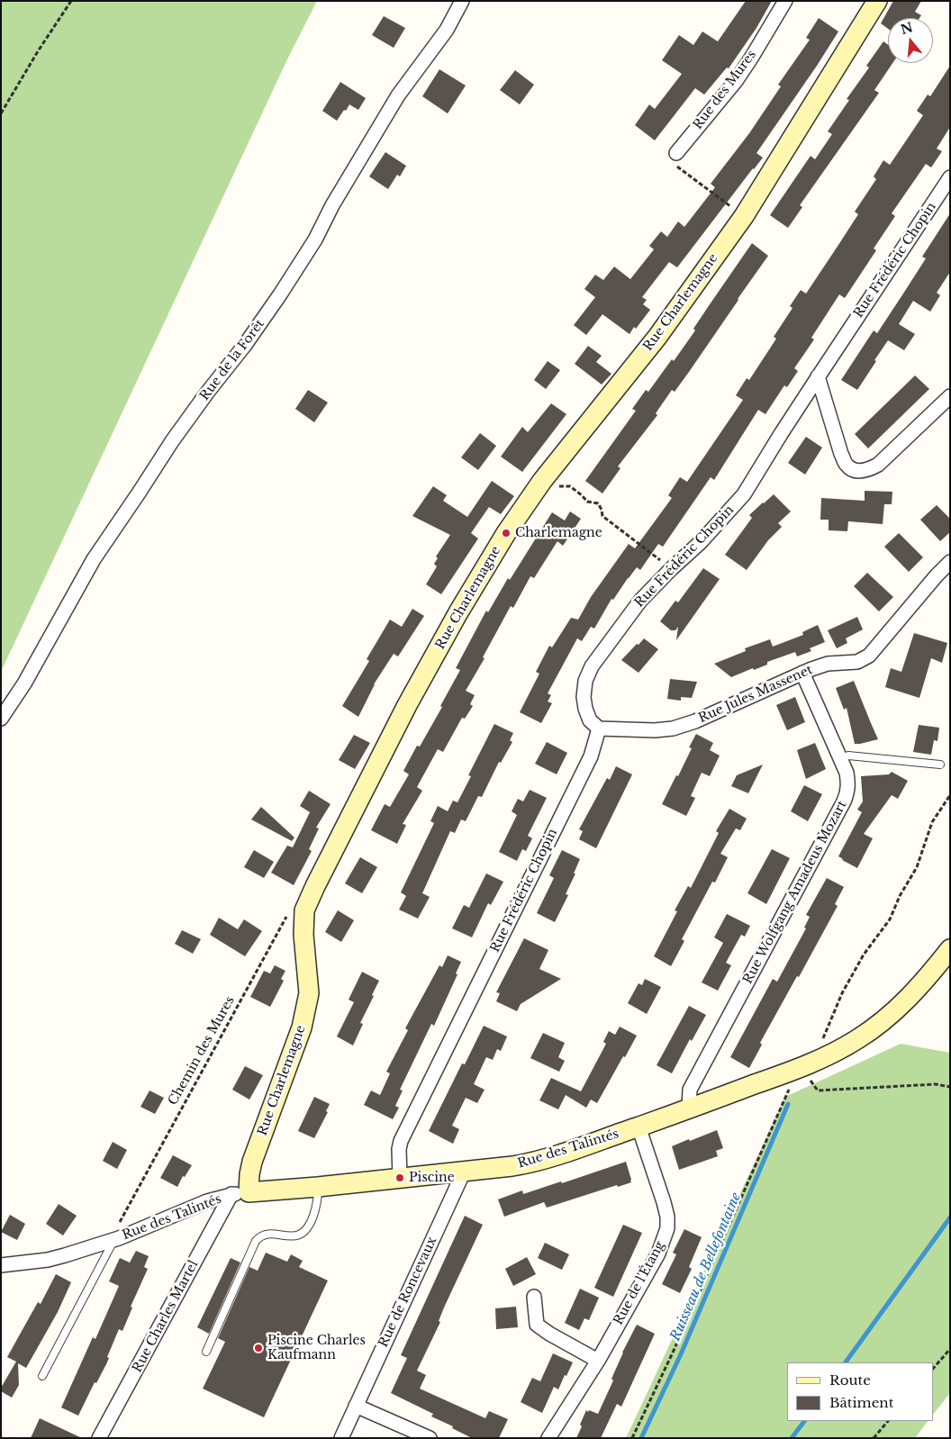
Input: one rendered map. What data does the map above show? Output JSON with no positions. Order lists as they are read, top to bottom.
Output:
{
  "streets": {
    "street": [
      "Rue des Mures",
      "Rue Frédéric Chopin",
      "Rue Charlemagne",
      "Rue de la Forêt",
      "Rue Jules Massenet",
      "Rue Wolfgang Amadeus Mozart",
      "Rue des Talintés",
      "Rue de l'Étang",
      "Rue de Roncevaux",
      "Rue Charles Martel"
    ],
    "path": ["Chemin des Mures"]
  },
  "crossings": [
    ["Rue Frédéric Chopin", "Rue Jules Massenet"],
    ["Rue Frédéric Chopin", "Rue des Talintés"],
    ["Rue Charlemagne", "Rue des Talintés"],
    ["Rue Charlemagne", "Rue Charles Martel"],
    ["Rue Jules Massenet", "Rue Wolfgang Amadeus Mozart"],
    ["Rue Wolfgang Amadeus Mozart", "Rue des Talintés"],
    ["Chemin des Mures", "Rue des Talintés"],
    ["Rue des Talintés", "Rue de l'Étang"],
    ["Rue des Talintés", "Rue de Roncevaux"],
    ["Rue des Talintés", "Rue Charles Martel"]
  ],
  "water": ["Ruisseau de Bellefontaine"],
  "places": ["Charlemagne", "Piscine", "Piscine Charles Kaufmann"],
  "legend": ["Route", "Bâtiment"],
  "north": "top"
}
